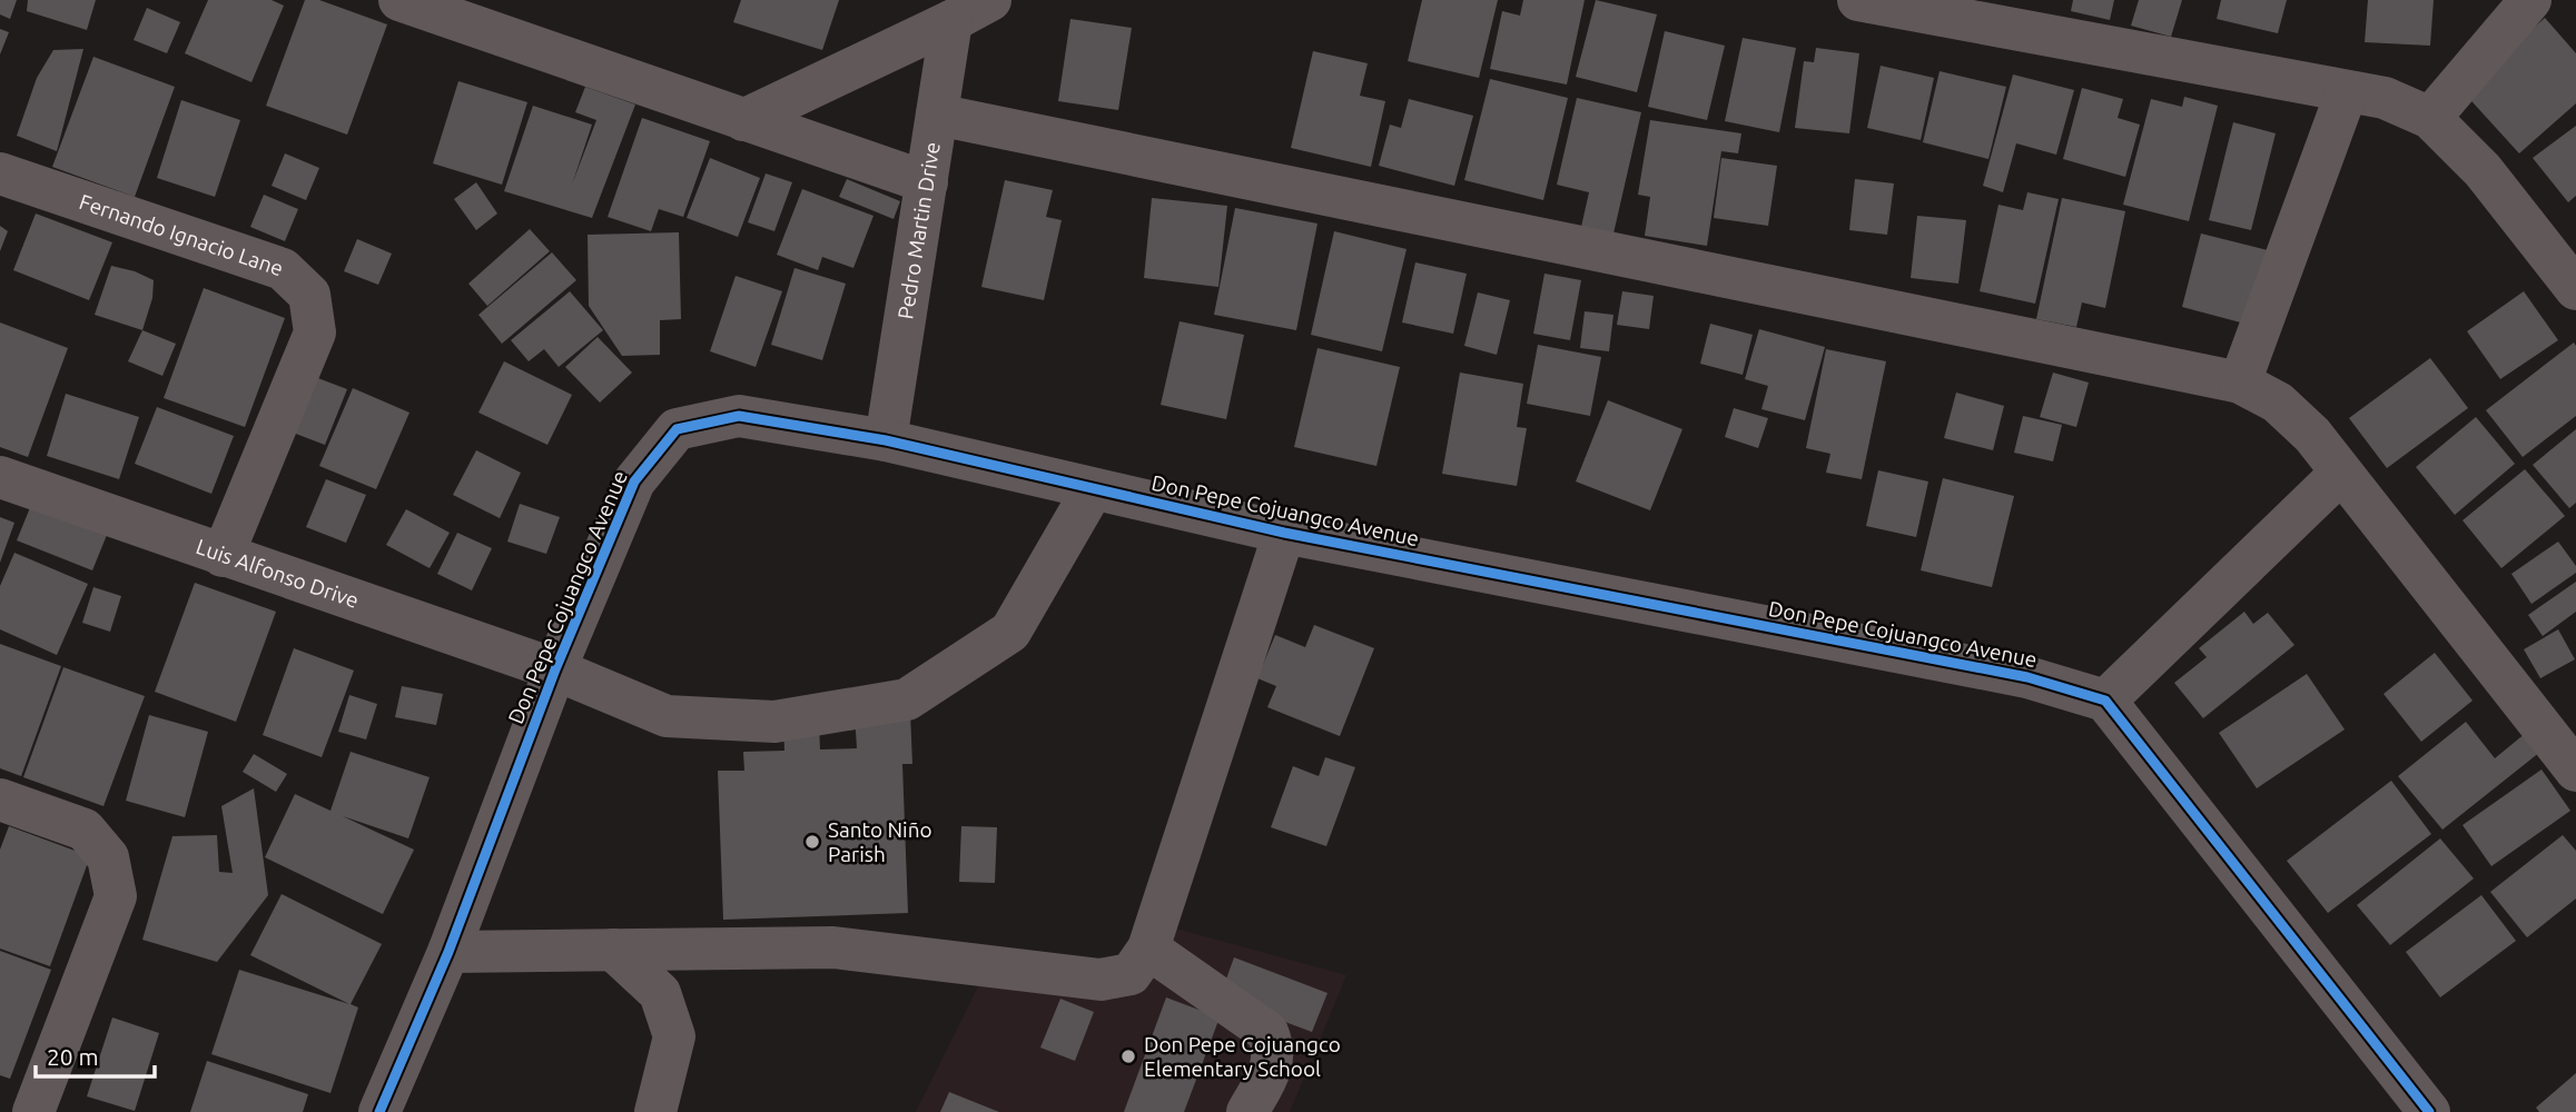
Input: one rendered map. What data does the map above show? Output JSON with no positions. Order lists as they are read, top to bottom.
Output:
{
  "streets": {
    "street": [
      "Pedro Martin Drive",
      "Fernando Ignacio Lane",
      "Don Pepe Cojuangco Avenue",
      "Luis Alfonso Drive"
    ]
  },
  "crossings": [
    ["Pedro Martin Drive", "Don Pepe Cojuangco Avenue"],
    ["Fernando Ignacio Lane", "Luis Alfonso Drive"],
    ["Don Pepe Cojuangco Avenue", "Luis Alfonso Drive"]
  ],
  "places": ["Santo Niño Parish", "Don Pepe Cojuangco Elementary School"],
  "scale_bar": "20 m"
}
